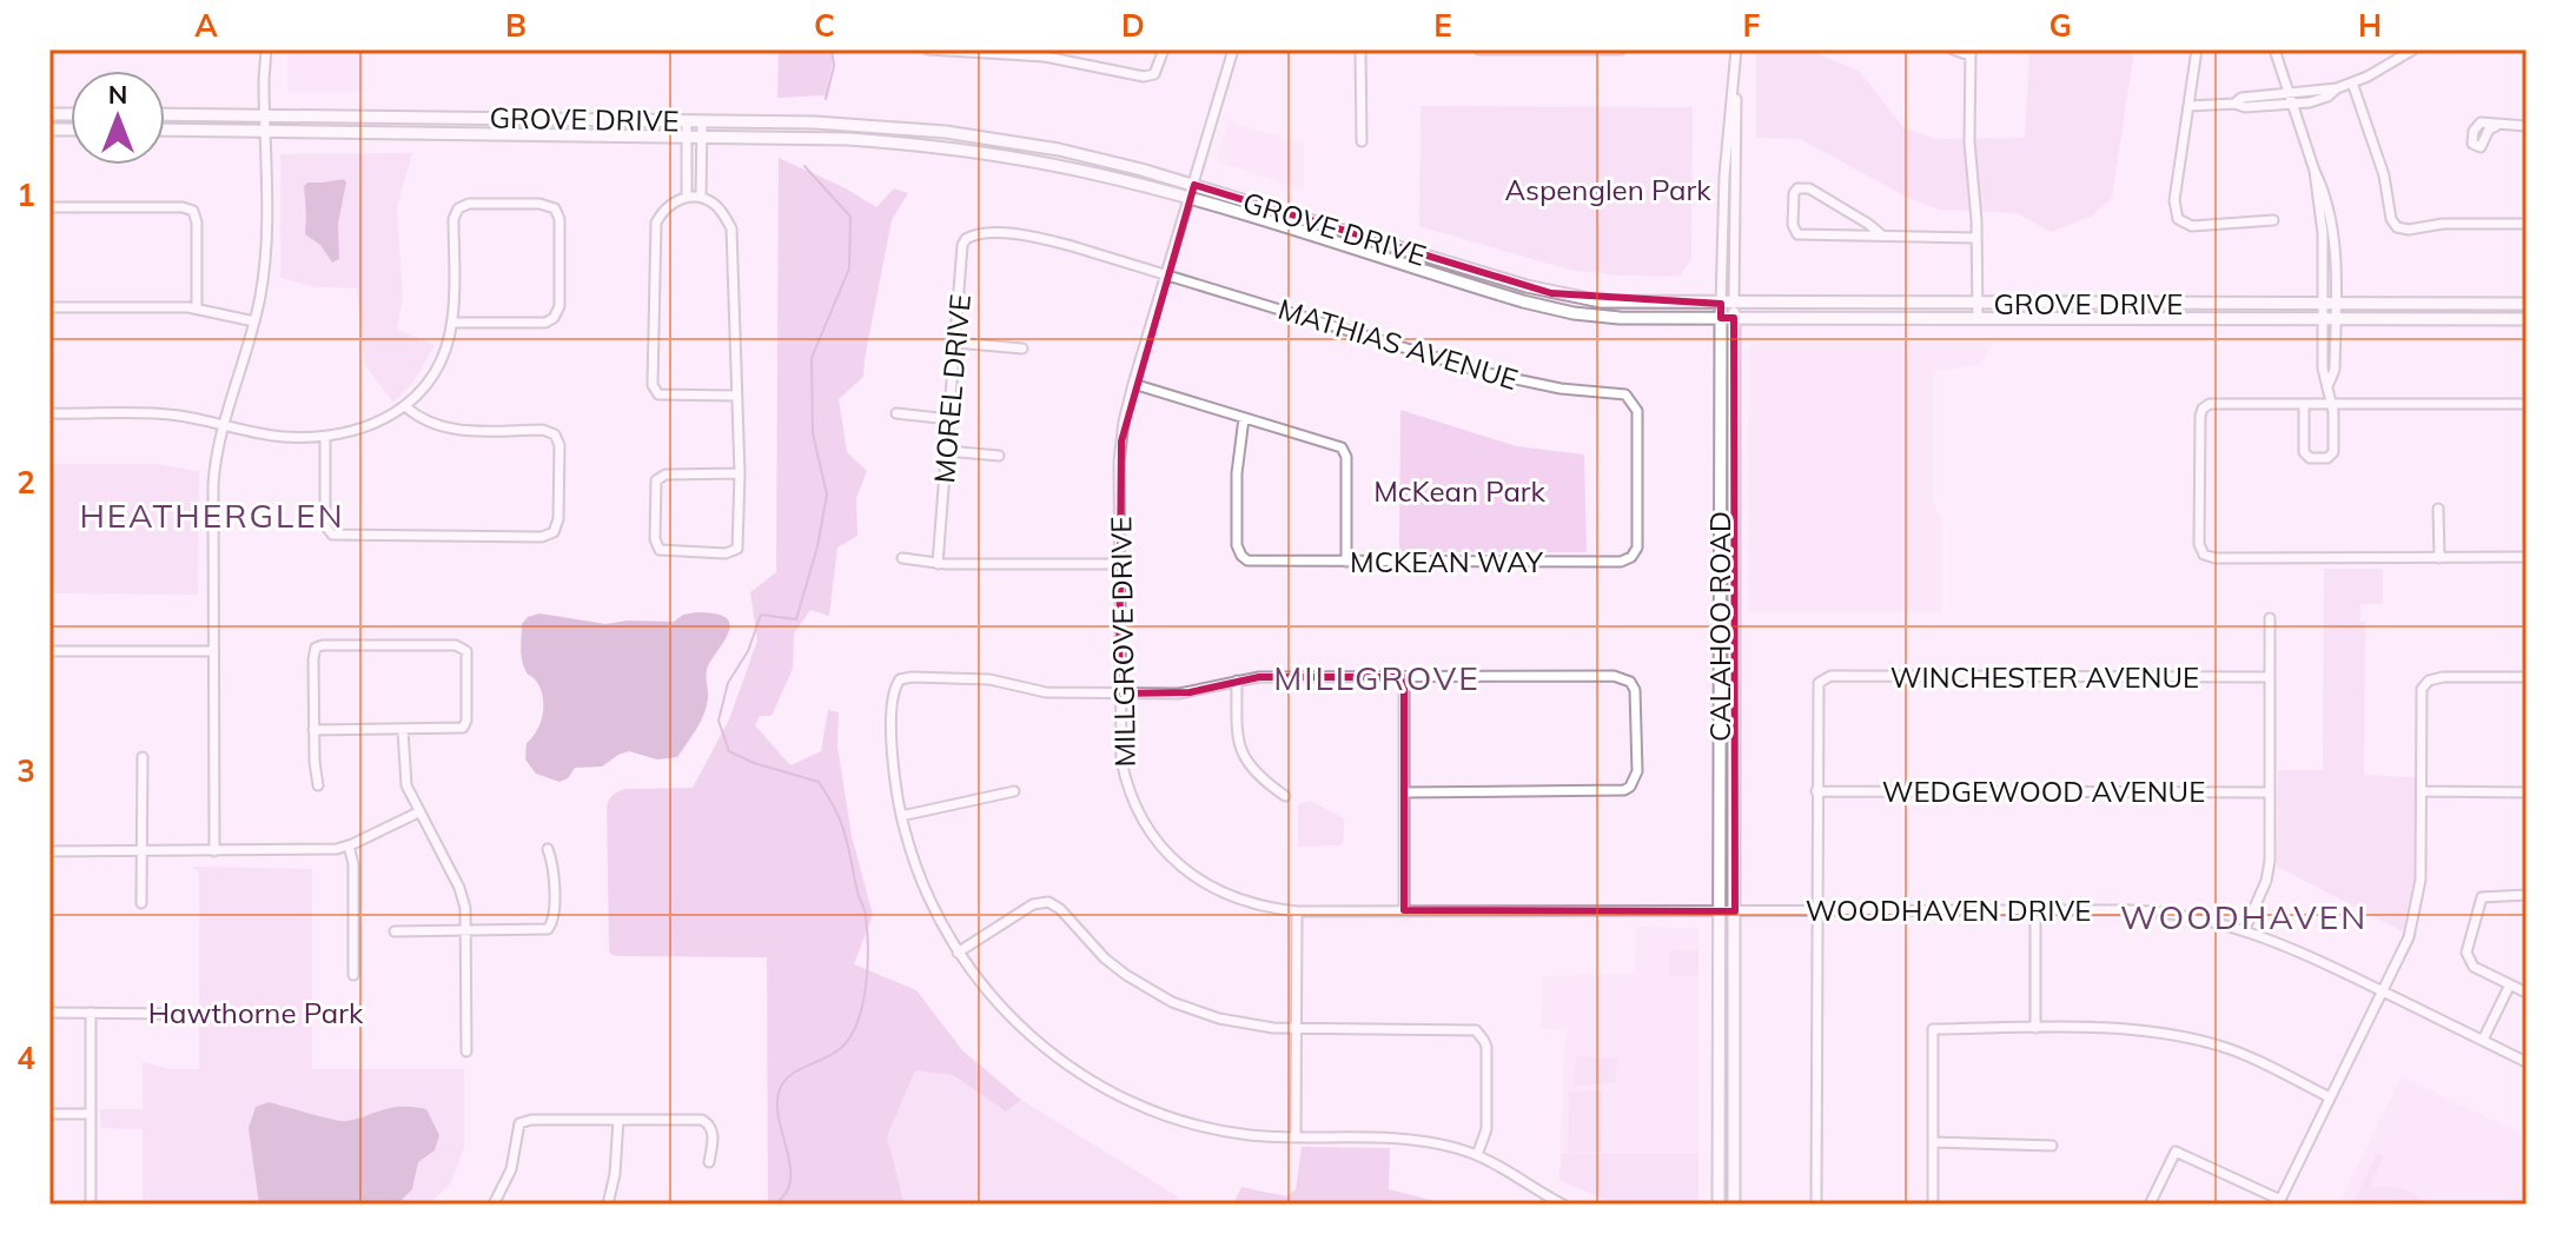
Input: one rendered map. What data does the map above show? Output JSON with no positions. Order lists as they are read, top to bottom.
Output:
{
  "streets": {
    "main road": ["GROVE DRIVE", "CALAHOO ROAD"],
    "street": [
      "MATHIAS AVENUE",
      "MOREL DRIVE",
      "MCKEAN WAY",
      "MILLGROVE DRIVE",
      "WINCHESTER AVENUE",
      "WEDGEWOOD AVENUE",
      "WOODHAVEN DRIVE"
    ]
  },
  "crossings": [
    ["GROVE DRIVE", "CALAHOO ROAD"],
    ["GROVE DRIVE", "MILLGROVE DRIVE"],
    ["MATHIAS AVENUE", "MOREL DRIVE"],
    ["MATHIAS AVENUE", "MCKEAN WAY"],
    ["MATHIAS AVENUE", "MILLGROVE DRIVE"],
    ["MOREL DRIVE", "MILLGROVE DRIVE"],
    ["CALAHOO ROAD", "MILLGROVE DRIVE"],
    ["CALAHOO ROAD", "WOODHAVEN DRIVE"],
    ["MILLGROVE DRIVE", "WOODHAVEN DRIVE"],
    ["WINCHESTER AVENUE", "WEDGEWOOD AVENUE"]
  ],
  "districts": ["HEATHERGLEN", "MILLGROVE", "WOODHAVEN"],
  "parks": ["Aspenglen Park", "McKean Park", "Hawthorne Park"],
  "north": "top",
  "grid": {
    "columns": [
      "A",
      "B",
      "C",
      "D",
      "E",
      "F",
      "G",
      "H"
    ],
    "rows": [
      "1",
      "2",
      "3",
      "4"
    ]
  }
}
